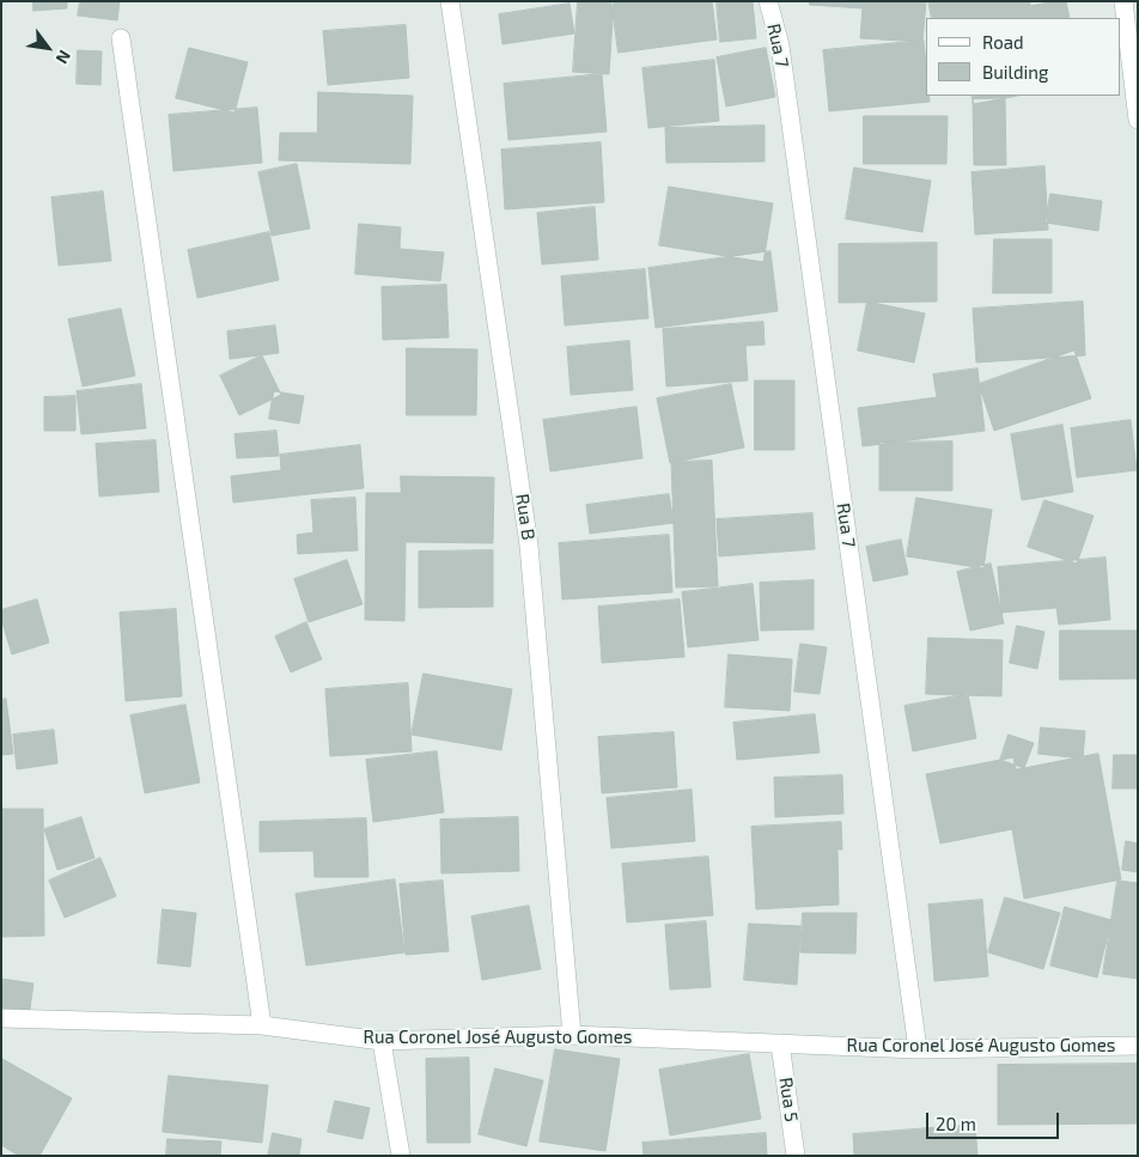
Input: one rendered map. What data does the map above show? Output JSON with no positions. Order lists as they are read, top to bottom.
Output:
{
  "streets": {
    "street": [
      "Rua 7",
      "Rua B",
      "Rua Coronel José Augusto Gomes",
      "Rua 5"
    ]
  },
  "crossings": [
    ["Rua 7", "Rua Coronel José Augusto Gomes"],
    ["Rua B", "Rua Coronel José Augusto Gomes"],
    ["Rua Coronel José Augusto Gomes", "Rua 5"]
  ],
  "legend": ["Road", "Building"],
  "scale_bar": "20 m",
  "north": "bottom right"
}
